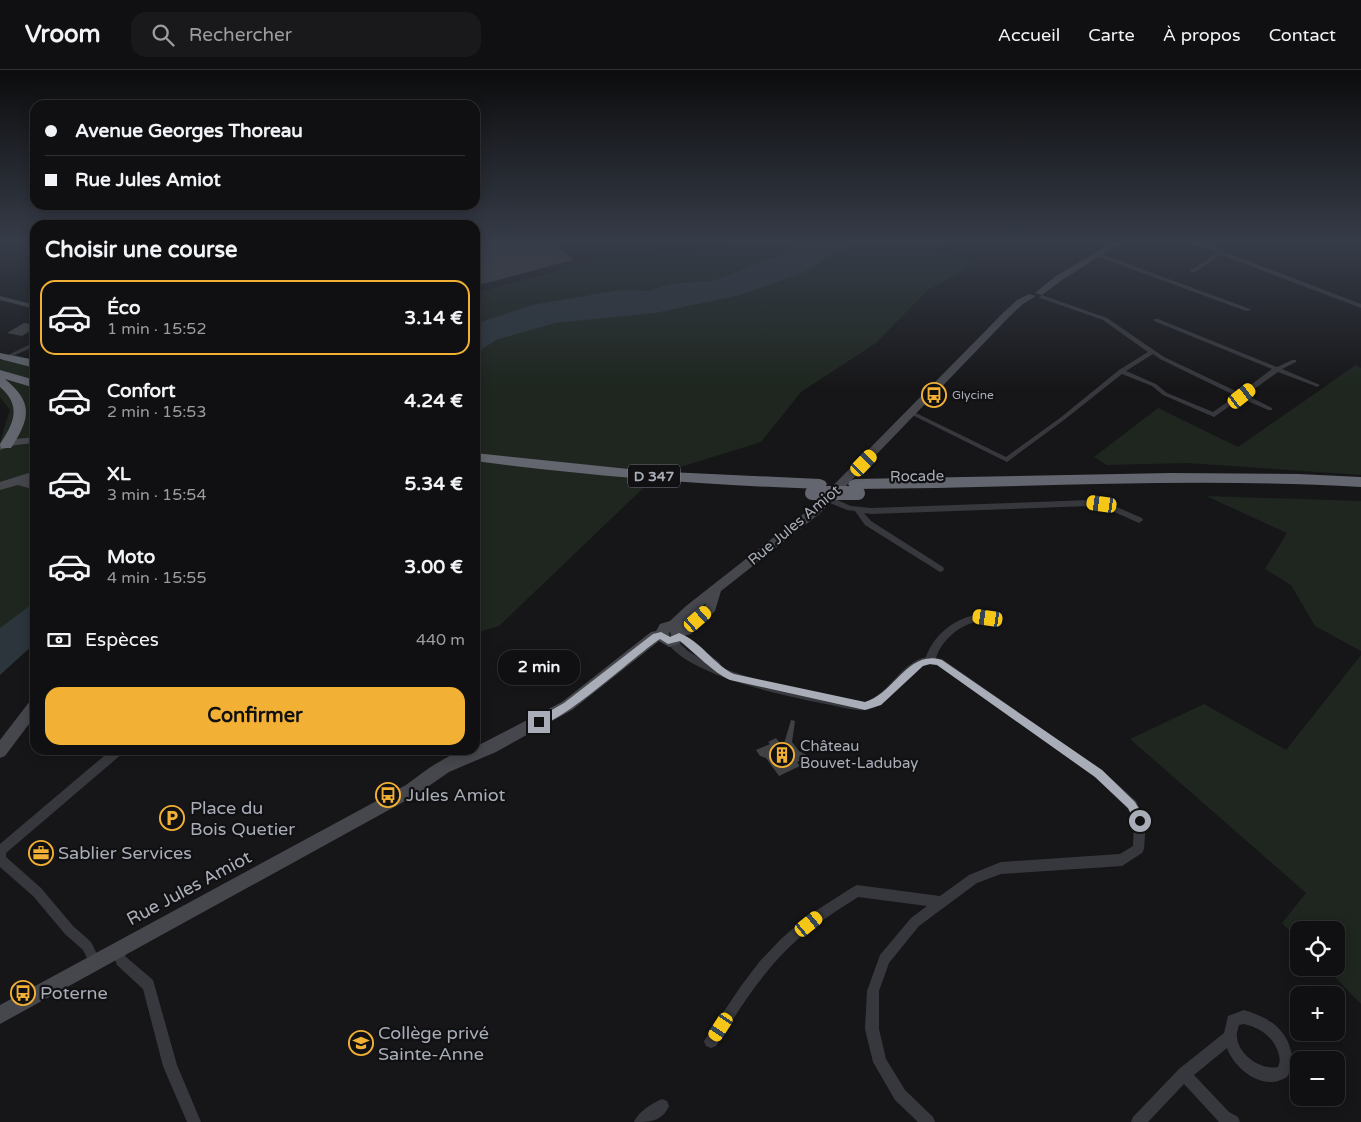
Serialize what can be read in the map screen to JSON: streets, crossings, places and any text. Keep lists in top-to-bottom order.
{
  "streets": {
    "highway": ["D 347", "Rocade"],
    "main road": ["Rue Jules Amiot"]
  },
  "crossings": [
    ["D 347", "Rocade"]
  ],
  "places": {
    "bus stop": ["Glycine", "Jules Amiot", "Poterne"],
    "building": ["Château Bouvet-Ladubay"],
    "parking": ["Place du Bois Quetier"],
    "office": ["Sablier Services"],
    "school or university": ["Collège privé Sainte-Anne"]
  },
  "page": {
    "header": "Vroom",
    "search": "Rechercher",
    "nav": [
      "Accueil",
      "Carte",
      "À propos",
      "Contact"
    ],
    "banner": ["Avenue Georges Thoreau", "Rue Jules Amiot"],
    "heading": "Choisir une course",
    "list": [
      {
        "name": "Éco",
        "note": "1 min · 15:52",
        "value": "3.14 €"
      },
      {
        "name": "Confort",
        "note": "2 min · 15:53",
        "value": "4.24 €"
      },
      {
        "name": "XL",
        "note": "3 min · 15:54",
        "value": "5.34 €"
      },
      {
        "name": "Moto",
        "note": "4 min · 15:55",
        "value": "3.00 €"
      }
    ],
    "pay": ["Espèces", "440 m"],
    "bubble": "2 min",
    "buttons": "Confirmer",
    "map_buttons": ["+", "−"]
  }
}
